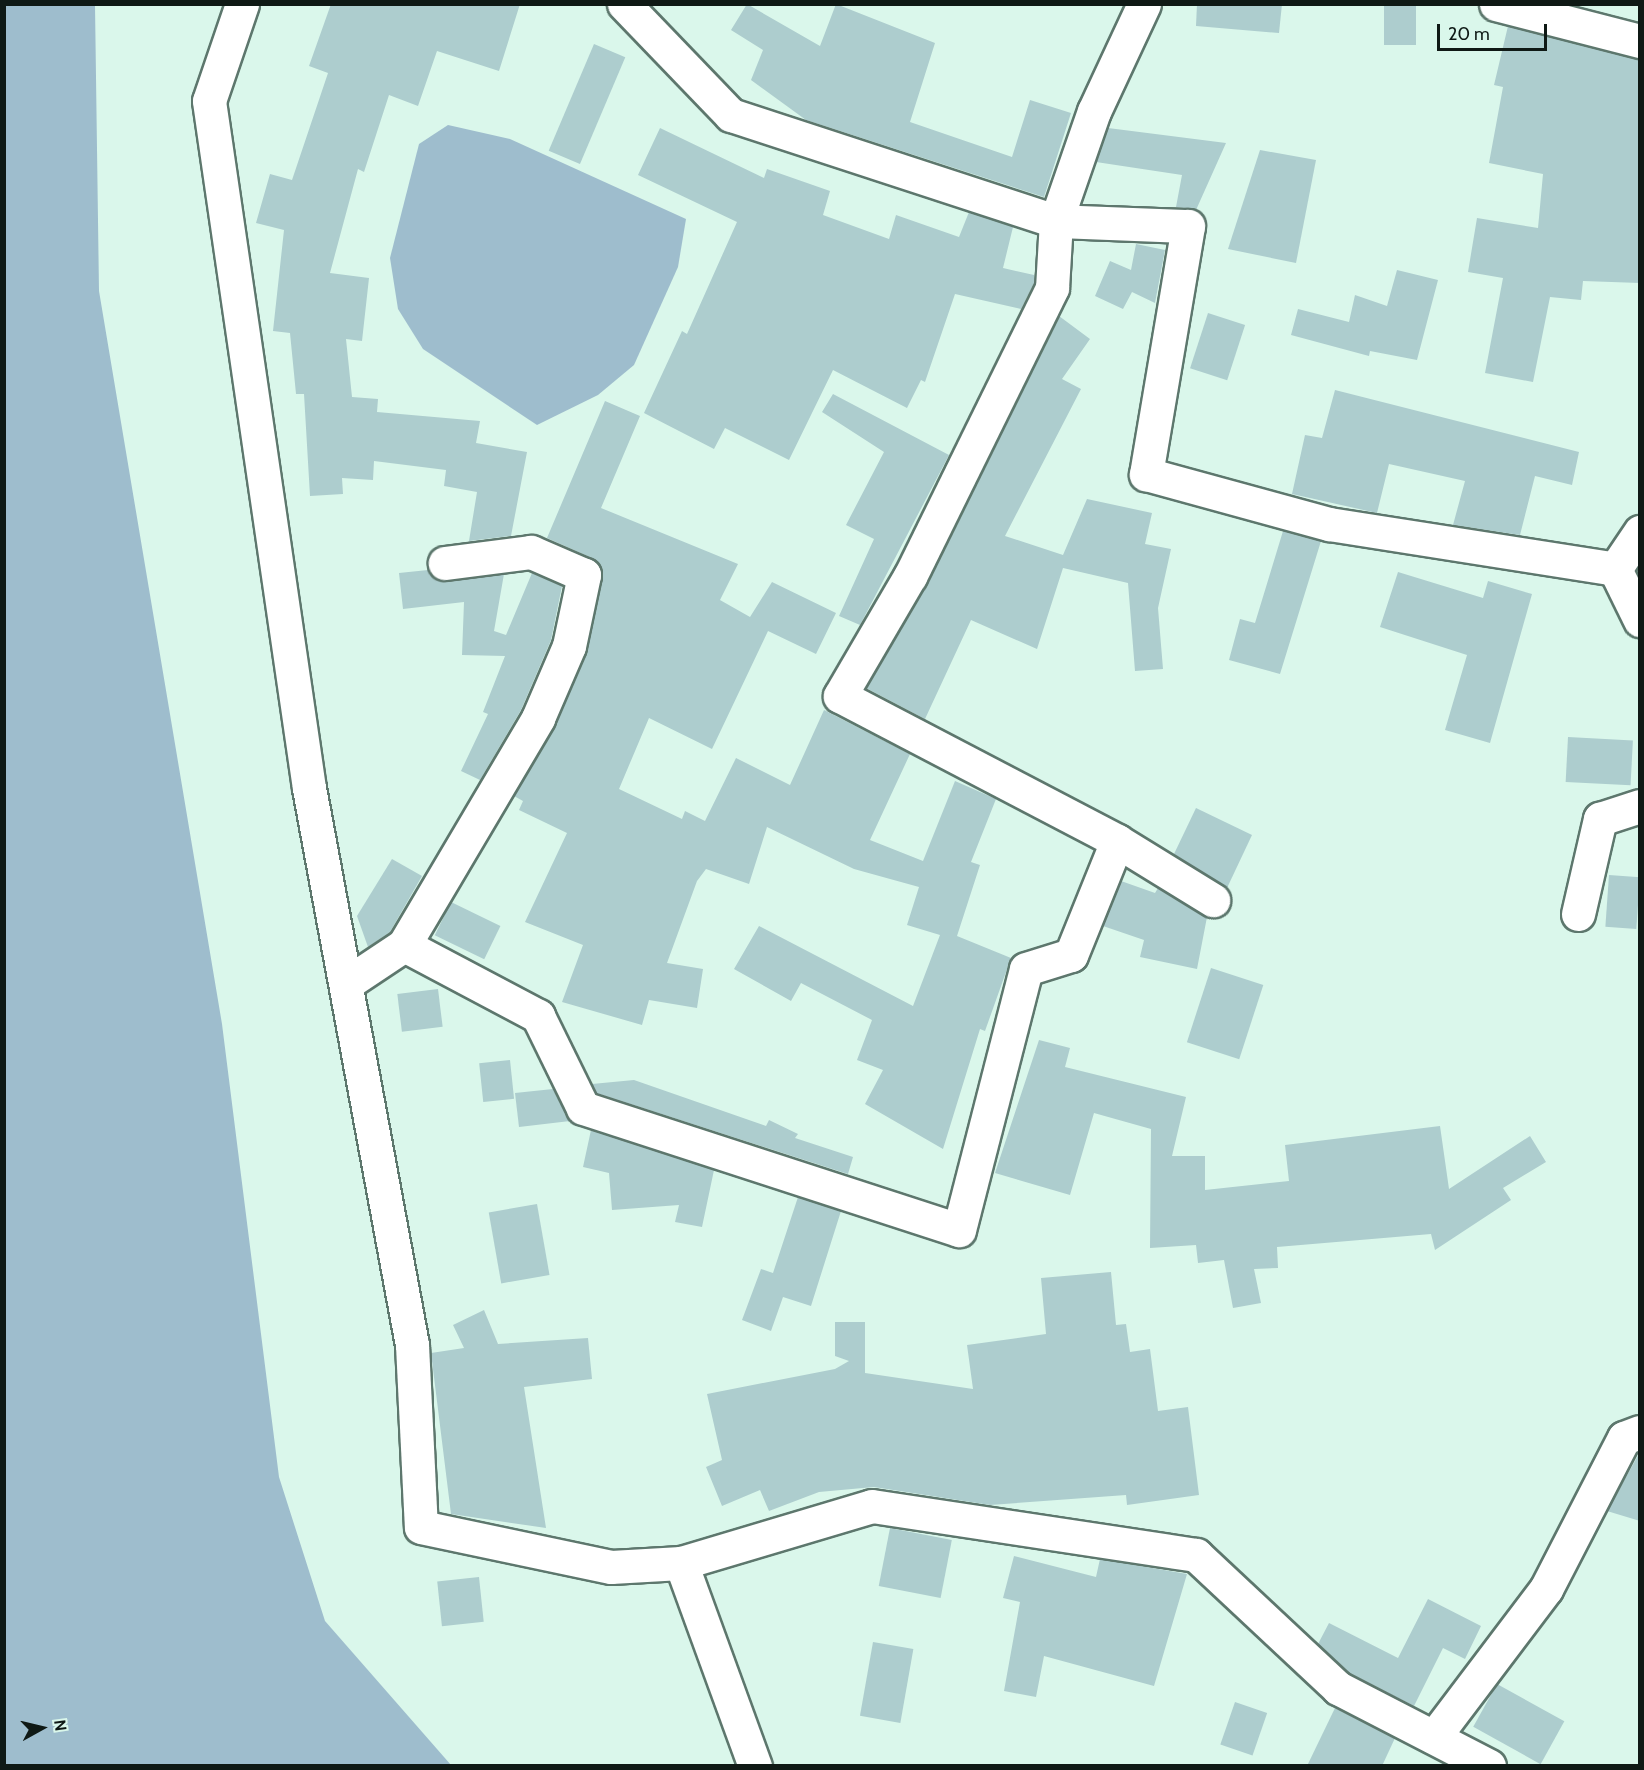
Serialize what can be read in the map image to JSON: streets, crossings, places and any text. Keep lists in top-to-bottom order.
{
  "scale_bar": "20 m",
  "north": "right"
}
